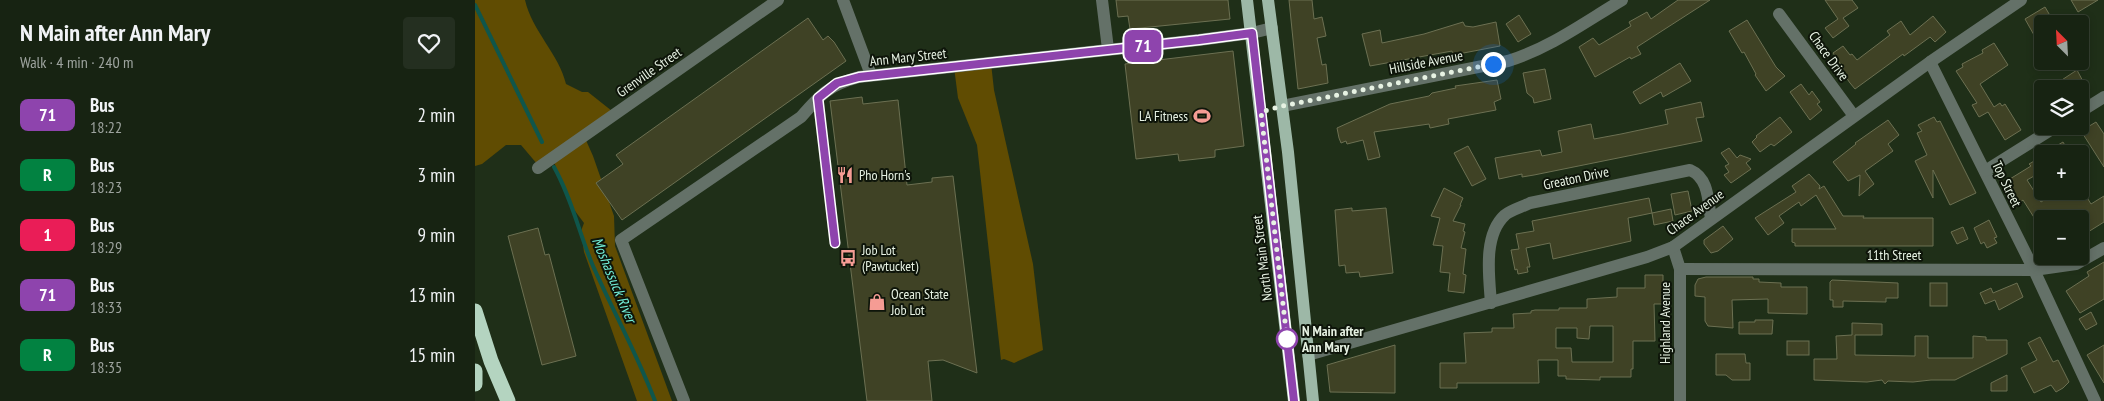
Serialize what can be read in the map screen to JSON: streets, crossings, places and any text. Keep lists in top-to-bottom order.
{
  "streets": {
    "main road": ["North Main Street"],
    "street": [
      "Chace Drive",
      "Ann Mary Street",
      "Hillside Avenue",
      "Grenville Street",
      "Greaton Drive",
      "Top Street",
      "Chace Avenue",
      "11th Street",
      "Highland Avenue"
    ]
  },
  "crossings": [
    ["Chace Drive", "Chace Avenue"],
    ["Ann Mary Street", "North Main Street"],
    ["Greaton Drive", "Chace Avenue"],
    ["Top Street", "Chace Avenue"],
    ["Top Street", "11th Street"],
    ["Chace Avenue", "Highland Avenue"],
    ["11th Street", "Highland Avenue"]
  ],
  "water": ["Moshassuck River"],
  "places": {
    "sports": ["LA Fitness"],
    "restaurant": ["Pho Horn's"],
    "bus stop": ["Job Lot (Pawtucket)"],
    "shop": ["Ocean State Job Lot"],
    "other": ["N Main after Ann Mary"]
  },
  "lines": ["bus line 71"],
  "north": "top left",
  "page": {
    "heading": ["N Main after Ann Mary", "Walk · 4 min · 240 m"],
    "on_map": "71",
    "map_buttons": ["+", "−"],
    "list": [
      {
        "mark": "71",
        "name": "Bus",
        "note": "18:22",
        "value": "2 min"
      },
      {
        "mark": "R",
        "name": "Bus",
        "note": "18:23",
        "value": "3 min"
      },
      {
        "mark": "1",
        "name": "Bus",
        "note": "18:29",
        "value": "9 min"
      },
      {
        "mark": "71",
        "name": "Bus",
        "note": "18:33",
        "value": "13 min"
      },
      {
        "mark": "R",
        "name": "Bus",
        "note": "18:35",
        "value": "15 min"
      }
    ]
  }
}
